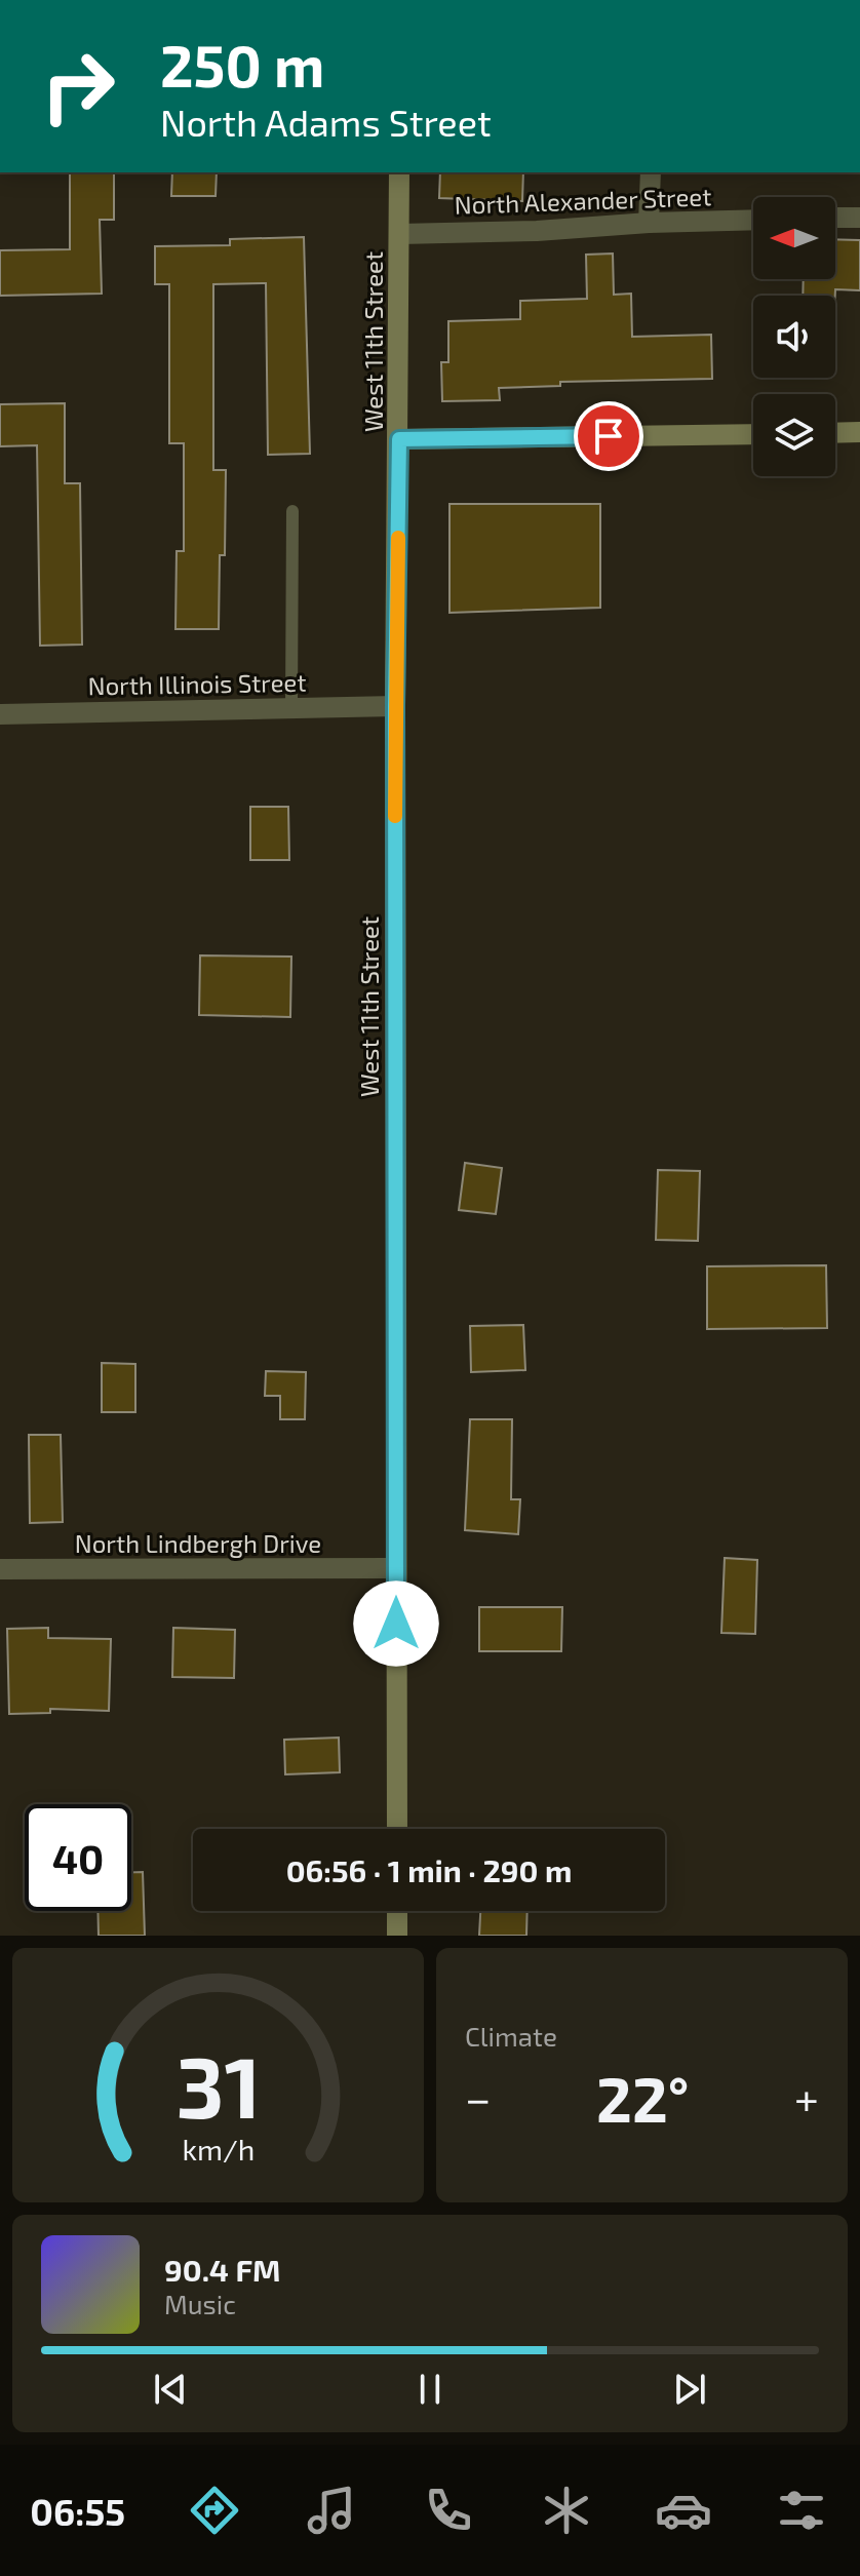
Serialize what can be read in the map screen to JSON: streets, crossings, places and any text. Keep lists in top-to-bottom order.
{
  "streets": {
    "street": [
      "North Alexander Street",
      "West 11th Street",
      "North Illinois Street",
      "North Lindbergh Drive"
    ]
  },
  "crossings": [
    ["North Alexander Street", "West 11th Street"],
    ["West 11th Street", "North Illinois Street"],
    ["West 11th Street", "North Lindbergh Drive"]
  ],
  "north": "left",
  "page": {
    "turn": ["250 m", "North Adams Street"],
    "limit": "40",
    "trip": "06:56 · 1 min · 290 m",
    "tile": "Climate",
    "heat": ["−", "22°", "+"],
    "song": ["90.4 FM", "Music"],
    "tabs": "06:55",
    "gauge": ["31", "km/h"]
  }
}
